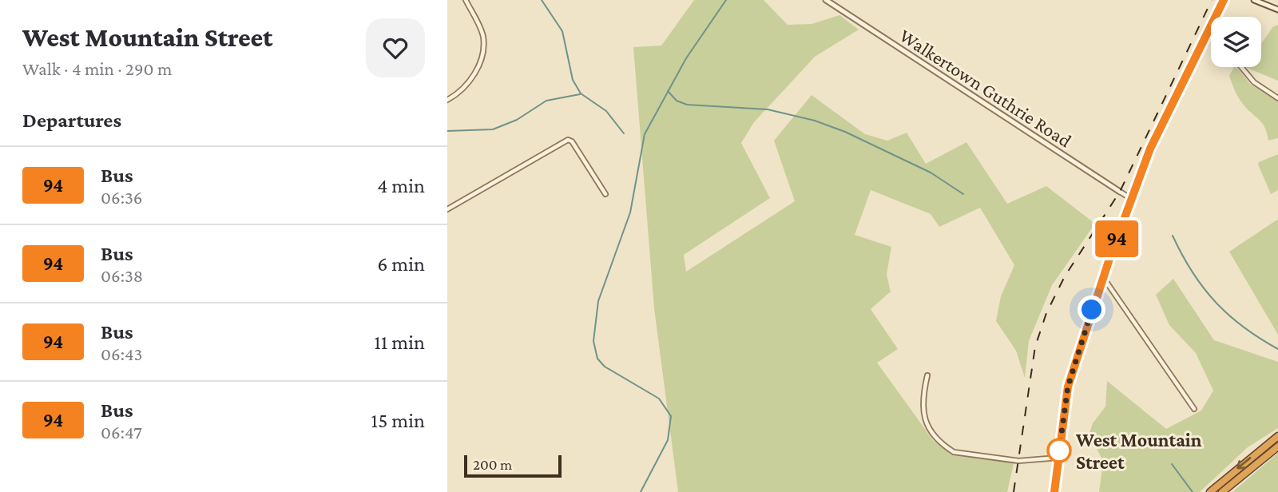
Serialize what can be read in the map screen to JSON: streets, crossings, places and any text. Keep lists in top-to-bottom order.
{
  "streets": {
    "main road": ["Walkertown Guthrie Road"]
  },
  "places": ["West Mountain Street"],
  "lines": ["bus line 94"],
  "scale_bar": "200 m",
  "page": {
    "heading": [
      ["West Mountain Street", "Walk · 4 min · 290 m"],
      "Departures"
    ],
    "on_map": "94",
    "list": [
      {
        "mark": "94",
        "name": "Bus",
        "note": "06:36",
        "value": "4 min"
      },
      {
        "mark": "94",
        "name": "Bus",
        "note": "06:38",
        "value": "6 min"
      },
      {
        "mark": "94",
        "name": "Bus",
        "note": "06:43",
        "value": "11 min"
      },
      {
        "mark": "94",
        "name": "Bus",
        "note": "06:47",
        "value": "15 min"
      }
    ],
    "scale": "200 m"
  }
}
